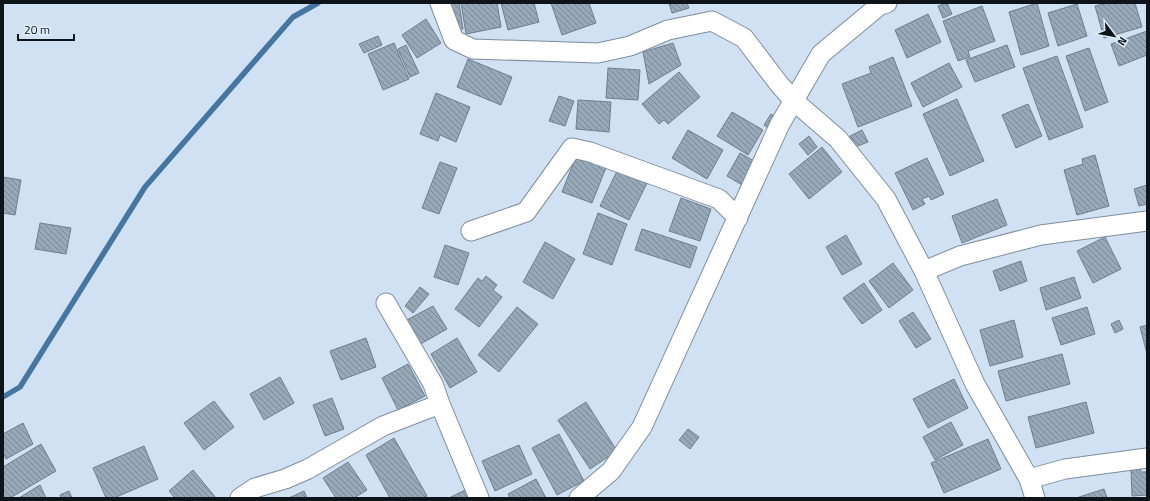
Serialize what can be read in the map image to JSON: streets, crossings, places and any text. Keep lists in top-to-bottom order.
{
  "scale_bar": "20 m",
  "north": "bottom right"
}
